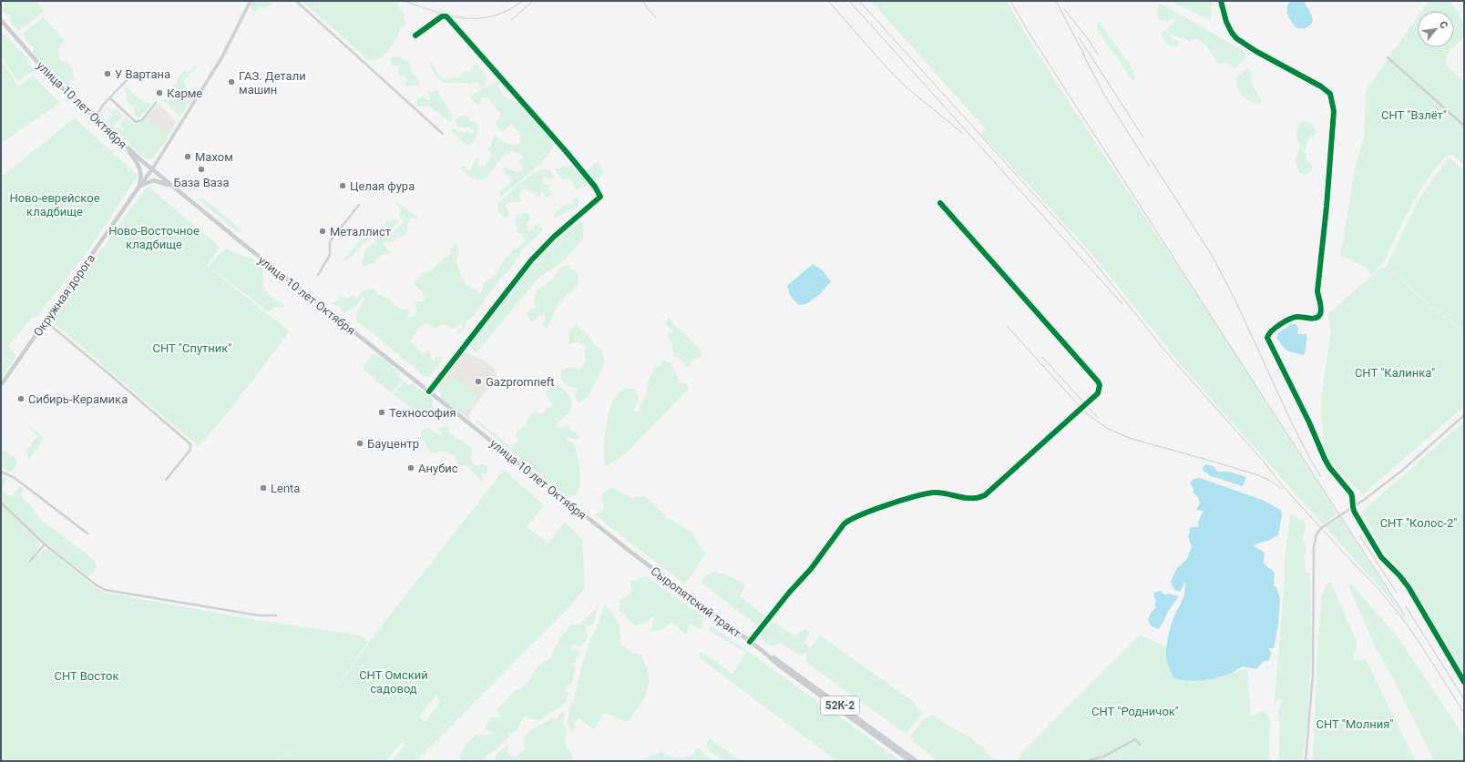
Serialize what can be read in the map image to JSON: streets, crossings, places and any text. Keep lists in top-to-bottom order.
{
  "streets": {
    "main road": [
      "улица 10 лет Октября",
      "Окружная дорога",
      "Сыропятский тракт",
      "52К-2"
    ]
  },
  "crossings": [
    ["улица 10 лет Октября", "Окружная дорога"],
    ["улица 10 лет Октября", "Сыропятский тракт"]
  ],
  "parks": [
    "СНТ \"Взлёт\"",
    "Ново-еврейское кладбище",
    "Ново-Восточное кладбище",
    "СНТ \"Спутник\"",
    "СНТ \"Калинка\"",
    "СНТ \"Колос-2\"",
    "СНТ Омский садовод",
    "СНТ Восток",
    "СНТ \"Родничок\"",
    "СНТ \"Молния\""
  ],
  "places": [
    "У Вартана",
    "ГАЗ. Детали машин",
    "Карме",
    "Махом",
    "База Ваза",
    "Целая фура",
    "Металлист",
    "Gazpromneft",
    "Сибирь-Керамика",
    "Технософия",
    "Бауцентр",
    "Анубис",
    "Lenta"
  ],
  "north": "top right"
}
